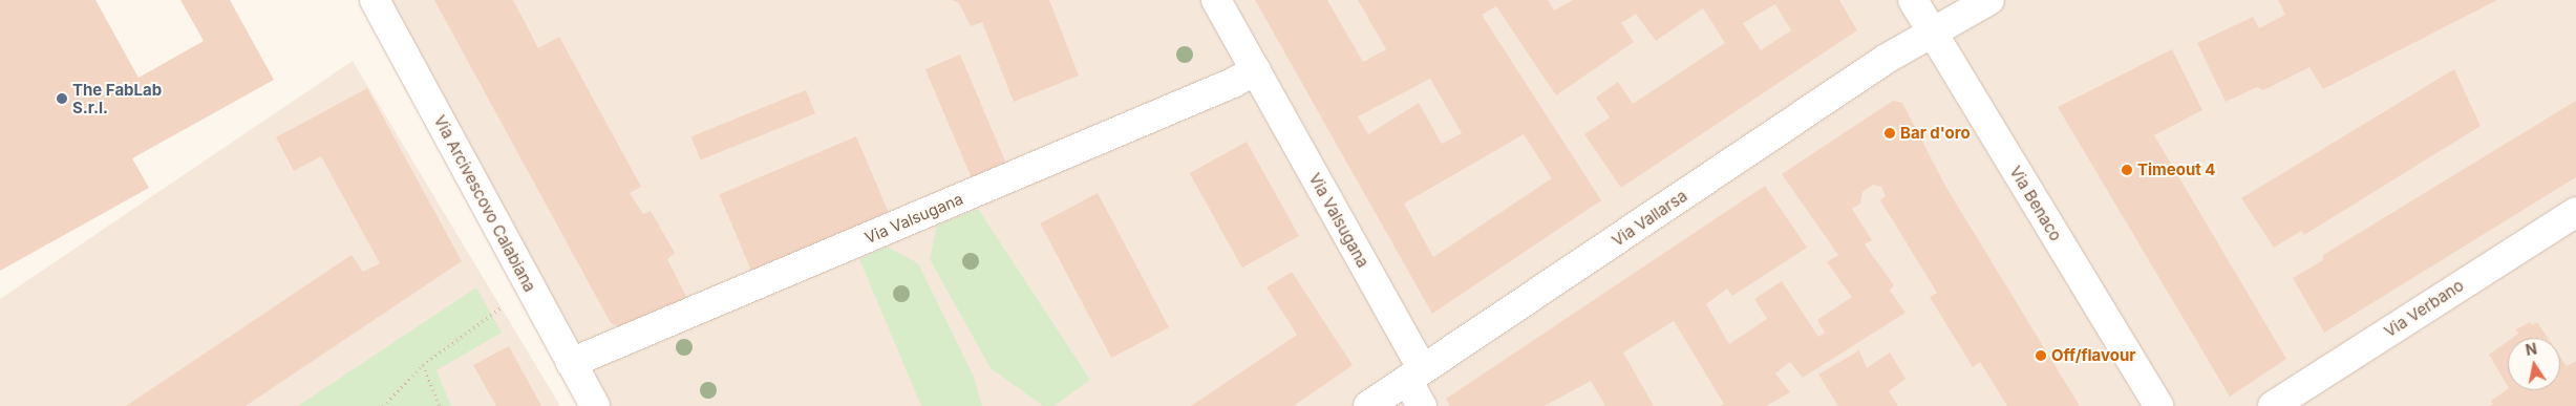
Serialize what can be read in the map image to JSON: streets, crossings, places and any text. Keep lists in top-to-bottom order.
{
  "streets": {
    "street": [
      "Via Arcivescovo Calabiana",
      "Via Benaco",
      "Via Valsugana",
      "Via Vallarsa",
      "Via Verbano"
    ]
  },
  "crossings": [
    ["Via Arcivescovo Calabiana", "Via Valsugana"],
    ["Via Benaco", "Via Vallarsa"],
    ["Via Valsugana", "Via Vallarsa"]
  ],
  "places": [
    "The FabLab S.r.l.",
    "Bar d'oro",
    "Timeout 4",
    "Off/flavour"
  ],
  "north": "top"
}
